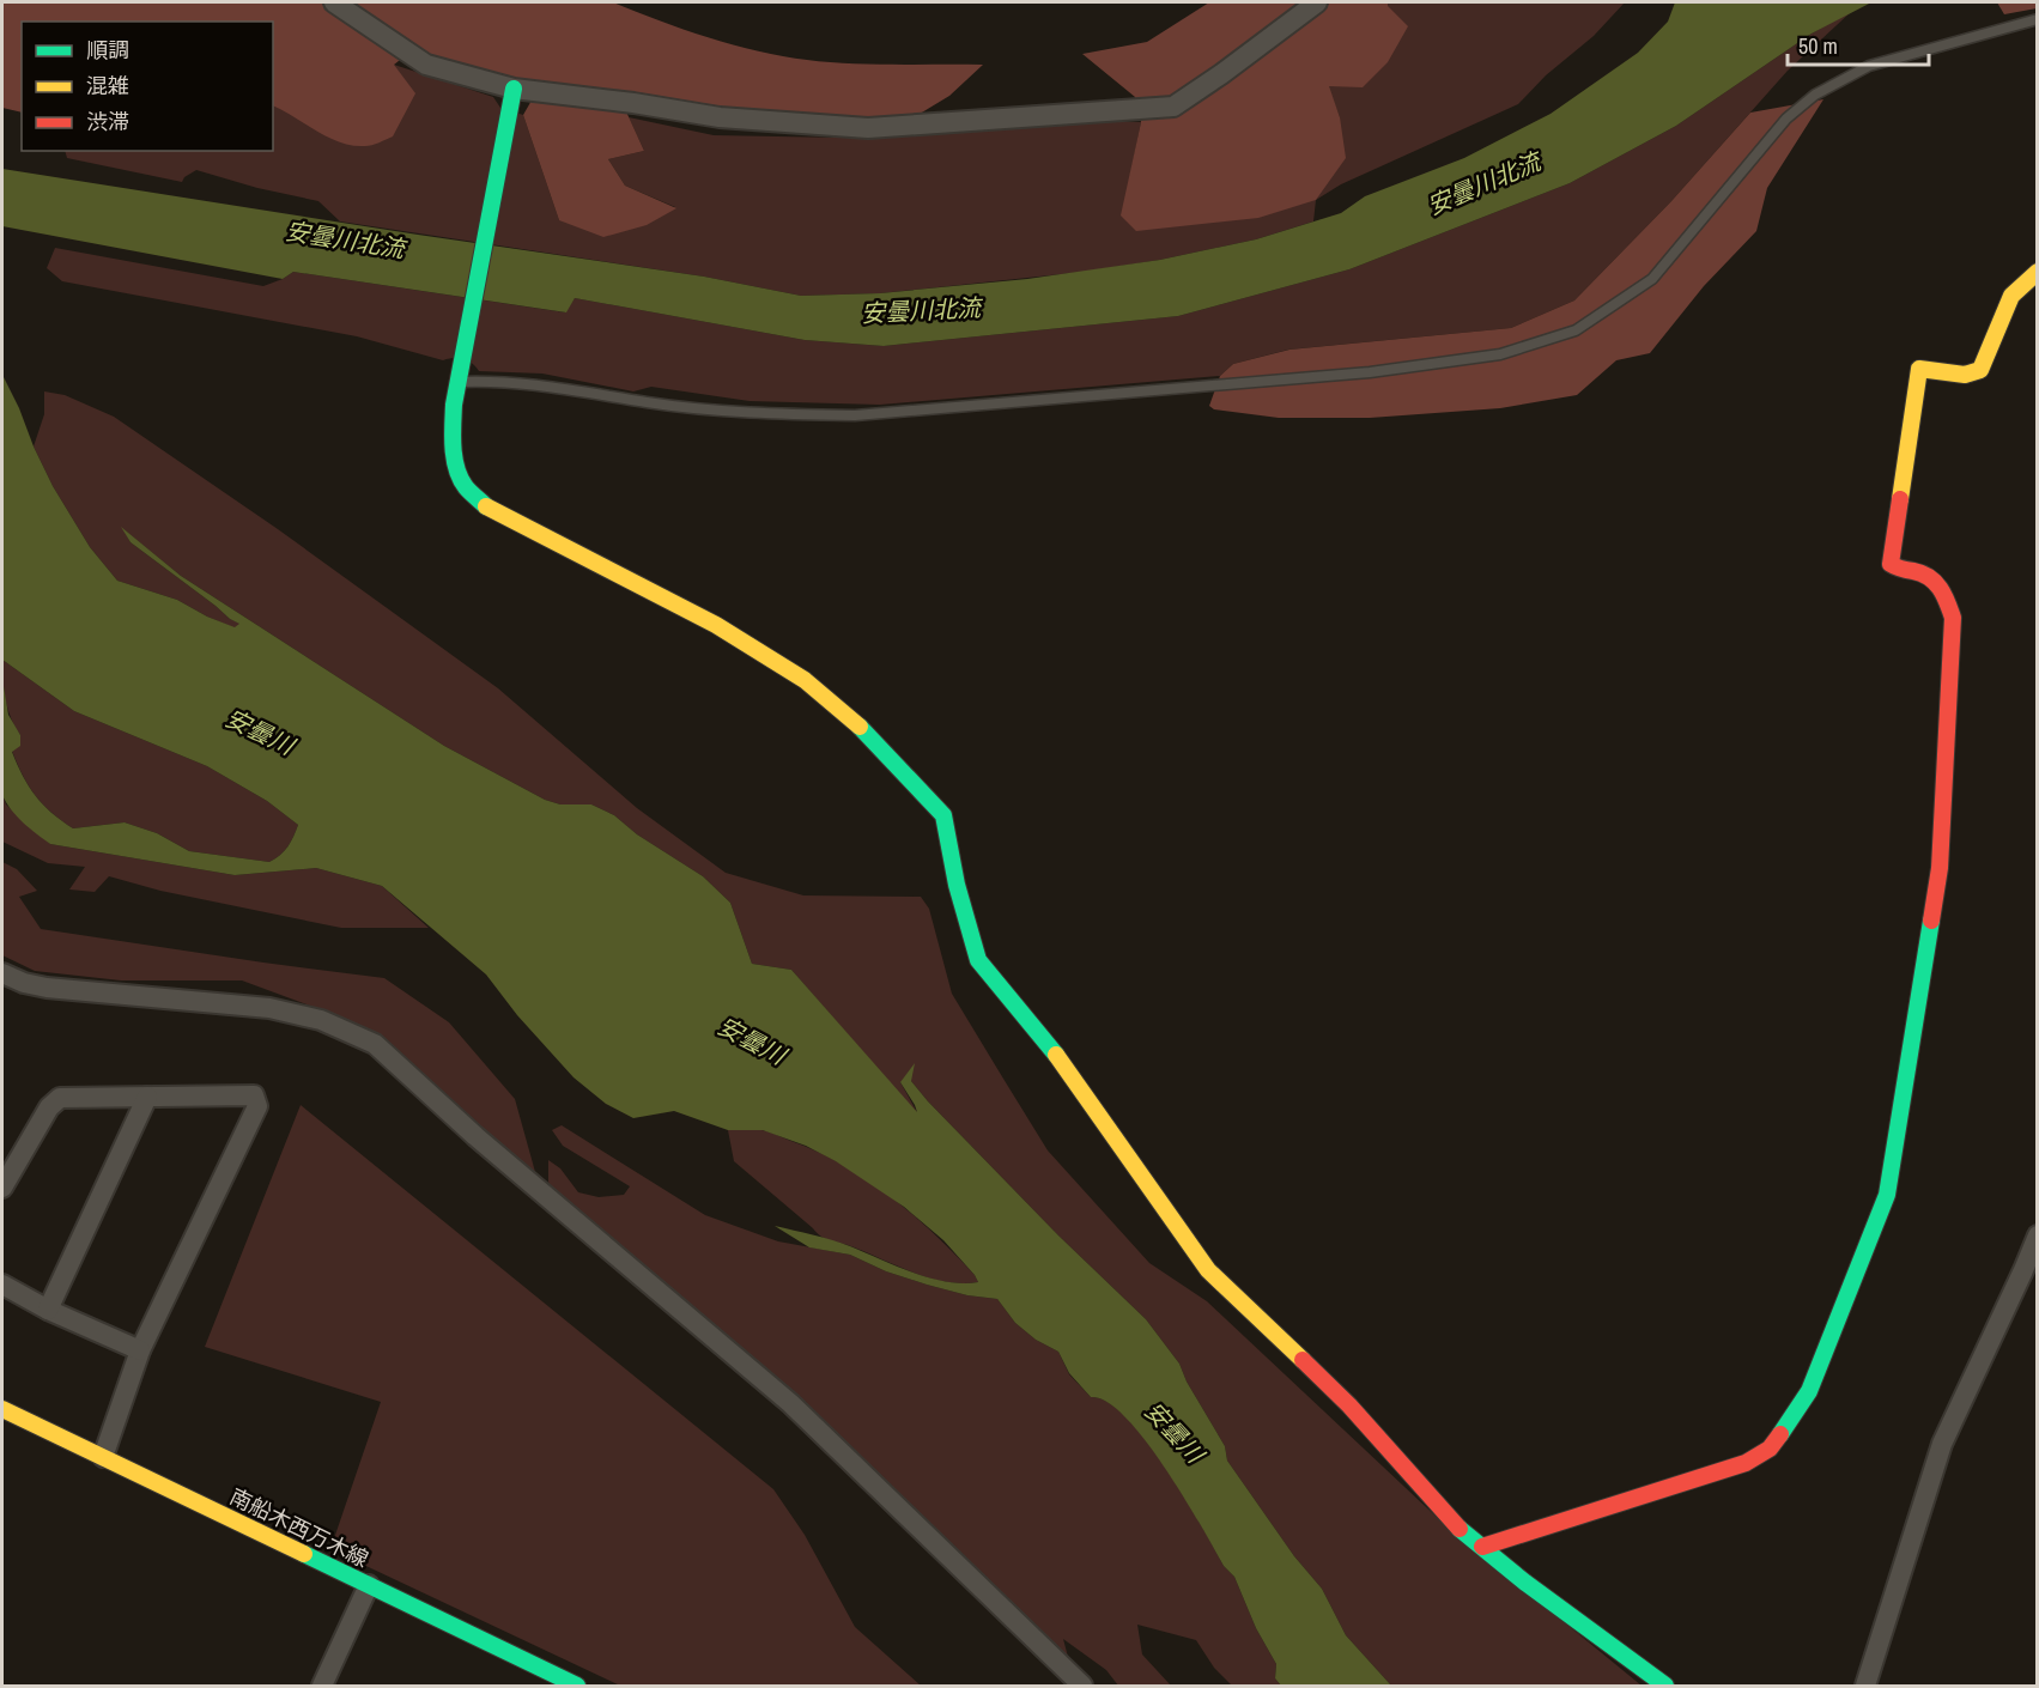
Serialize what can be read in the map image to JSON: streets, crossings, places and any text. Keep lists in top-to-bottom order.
{
  "streets": {
    "street": ["南船木西万木線"]
  },
  "water": ["安曇川北流", "安曇川"],
  "legend": ["順調", "混雑", "渋滞"],
  "scale_bar": "50 m"
}
